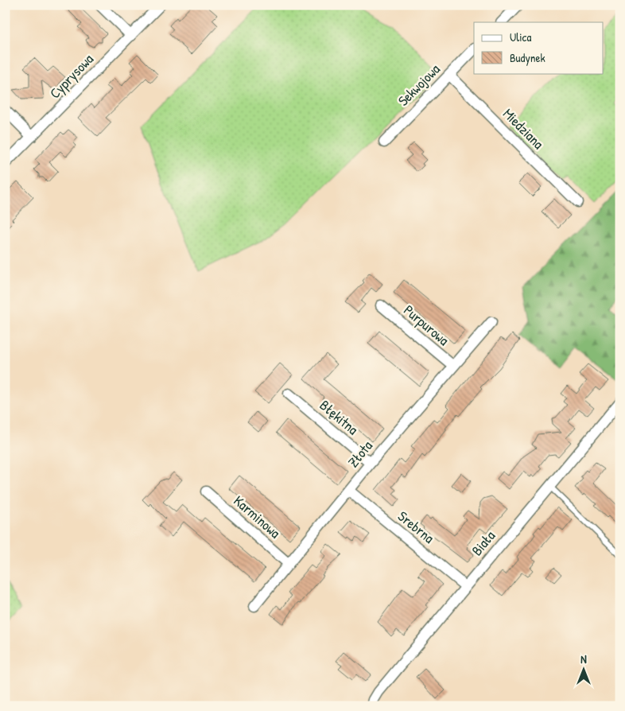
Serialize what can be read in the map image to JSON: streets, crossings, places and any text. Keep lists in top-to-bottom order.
{
  "streets": {
    "street": [
      "Cyprysowa",
      "Sekwojowa",
      "Miedziana",
      "Purpurowa",
      "Błękitna",
      "Złota",
      "Karminowa",
      "Srebrna",
      "Biała"
    ]
  },
  "crossings": [
    ["Sekwojowa", "Miedziana"],
    ["Purpurowa", "Złota"],
    ["Błękitna", "Złota"],
    ["Złota", "Karminowa"],
    ["Złota", "Srebrna"],
    ["Srebrna", "Biała"]
  ],
  "legend": ["Ulica", "Budynek"],
  "north": "top"
}
